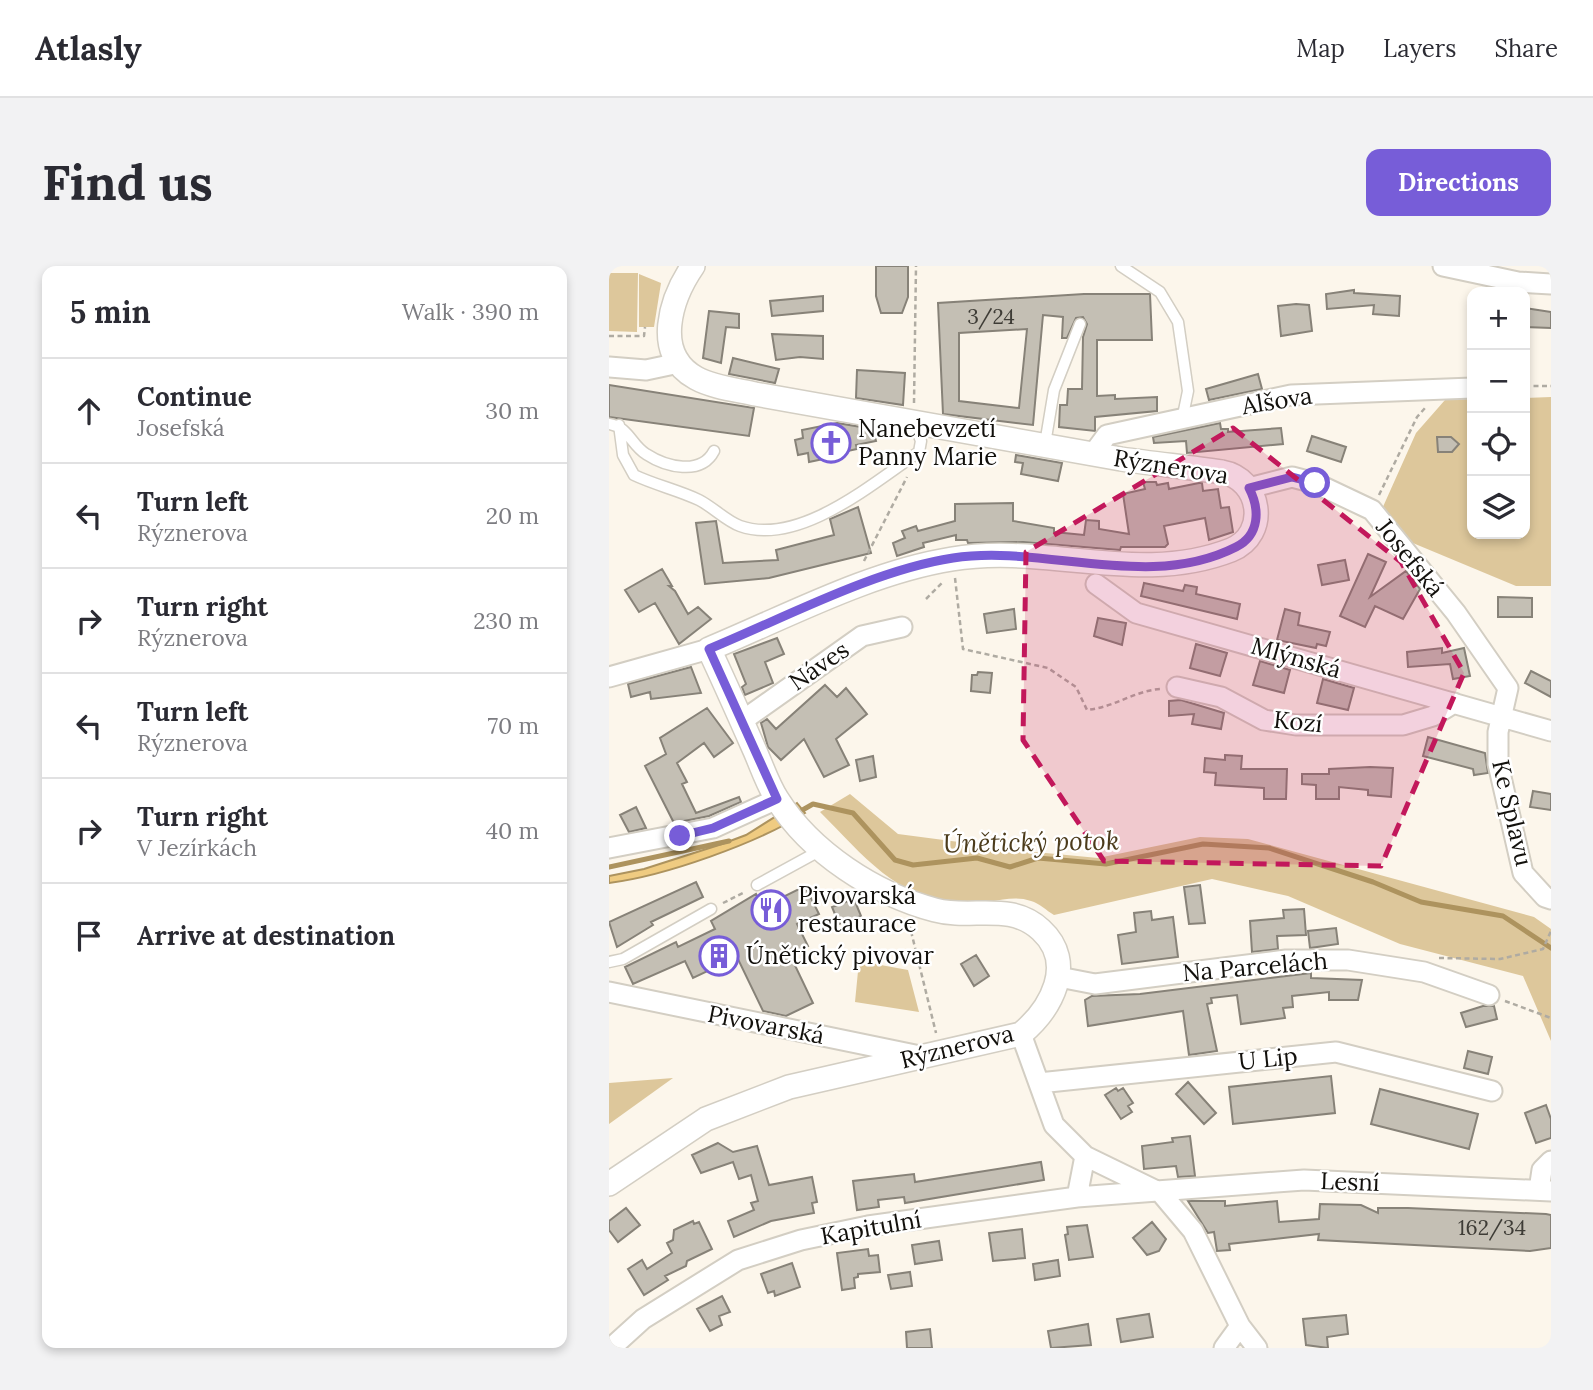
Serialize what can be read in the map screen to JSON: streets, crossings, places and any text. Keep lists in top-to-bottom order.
{
  "streets": {
    "street": [
      "Alšova",
      "Rýznerova",
      "Josefská",
      "Mlýnská",
      "Náves",
      "Kozí",
      "Ke Splavu",
      "Na Parcelách",
      "Pivovarská",
      "U Lip",
      "Lesní",
      "Kapitulní"
    ]
  },
  "crossings": [
    ["Alšova", "Rýznerova"],
    ["Rýznerova", "Josefská"],
    ["Rýznerova", "Na Parcelách"],
    ["Rýznerova", "Pivovarská"],
    ["Josefská", "Mlýnská"],
    ["Josefská", "Ke Splavu"],
    ["Mlýnská", "Kozí"],
    ["Mlýnská", "Ke Splavu"],
    ["Lesní", "Kapitulní"]
  ],
  "water": ["Únětický potok"],
  "places": {
    "church": ["Nanebevzetí Panny Marie"],
    "restaurant": ["Pivovarská restaurace"],
    "building": ["Únětický pivovar"]
  },
  "house_numbers": ["3/24", "162/34"],
  "page": {
    "header": "Atlasly",
    "nav": ["Map", "Layers", "Share"],
    "buttons": "Directions",
    "title": "Find us",
    "heading": ["5 min", "Walk · 390 m"],
    "map_buttons": ["+", "−"],
    "list": [
      ["Continue", "Josefská", "30 m"],
      ["Turn left", "Rýznerova", "20 m"],
      ["Turn right", "Rýznerova", "230 m"],
      ["Turn left", "Rýznerova", "70 m"],
      ["Turn right", "V Jezírkách", "40 m"],
      "Arrive at destination"
    ]
  }
}
